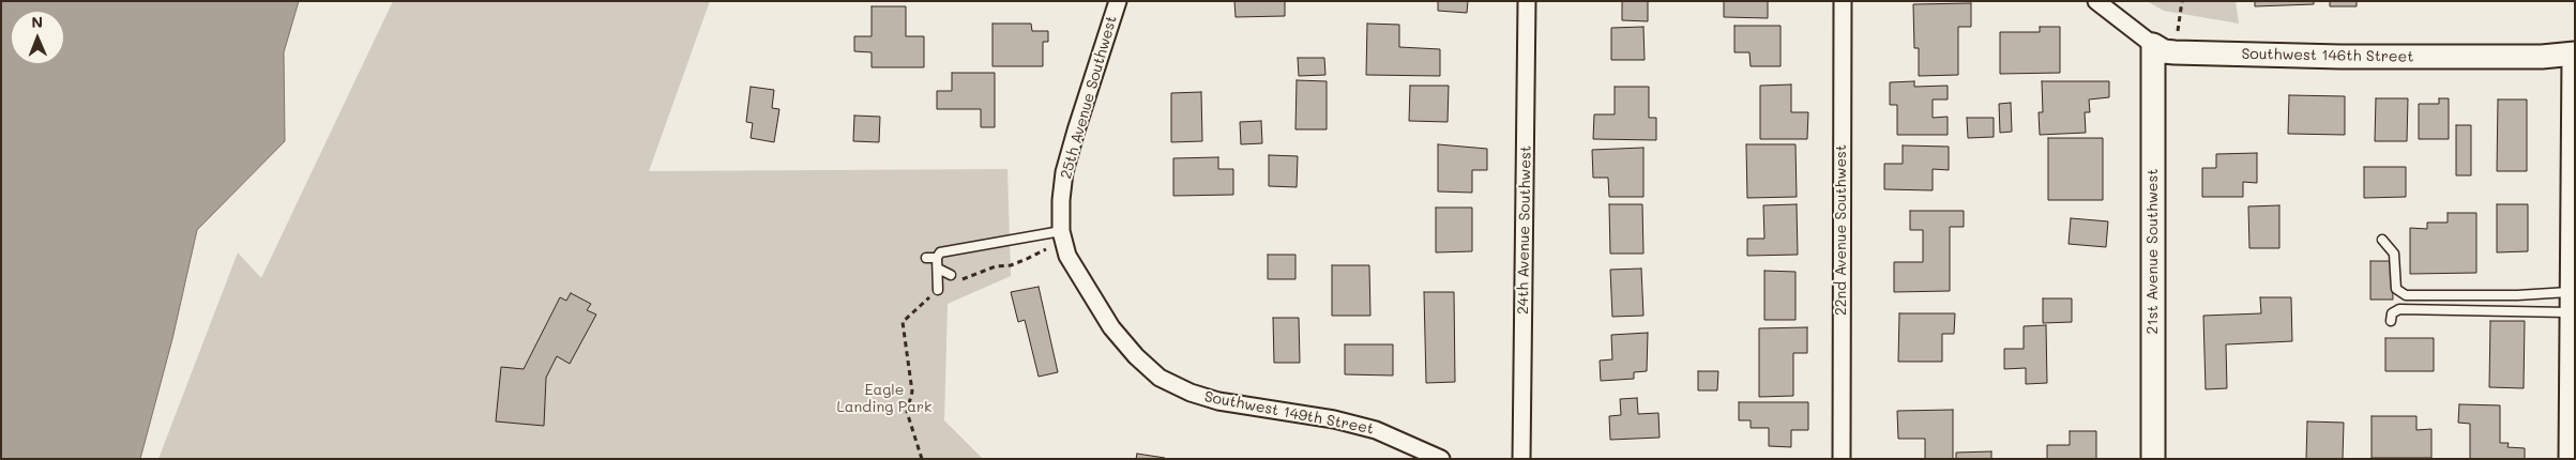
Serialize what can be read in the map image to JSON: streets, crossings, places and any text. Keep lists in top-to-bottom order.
{
  "streets": {
    "street": [
      "Southwest 146th Street",
      "25th Avenue Southwest",
      "24th Avenue Southwest",
      "22nd Avenue Southwest",
      "21st Avenue Southwest",
      "Southwest 149th Street"
    ]
  },
  "crossings": [
    ["Southwest 146th Street", "21st Avenue Southwest"],
    ["25th Avenue Southwest", "Southwest 149th Street"]
  ],
  "parks": ["Eagle Landing Park"],
  "north": "top"
}
